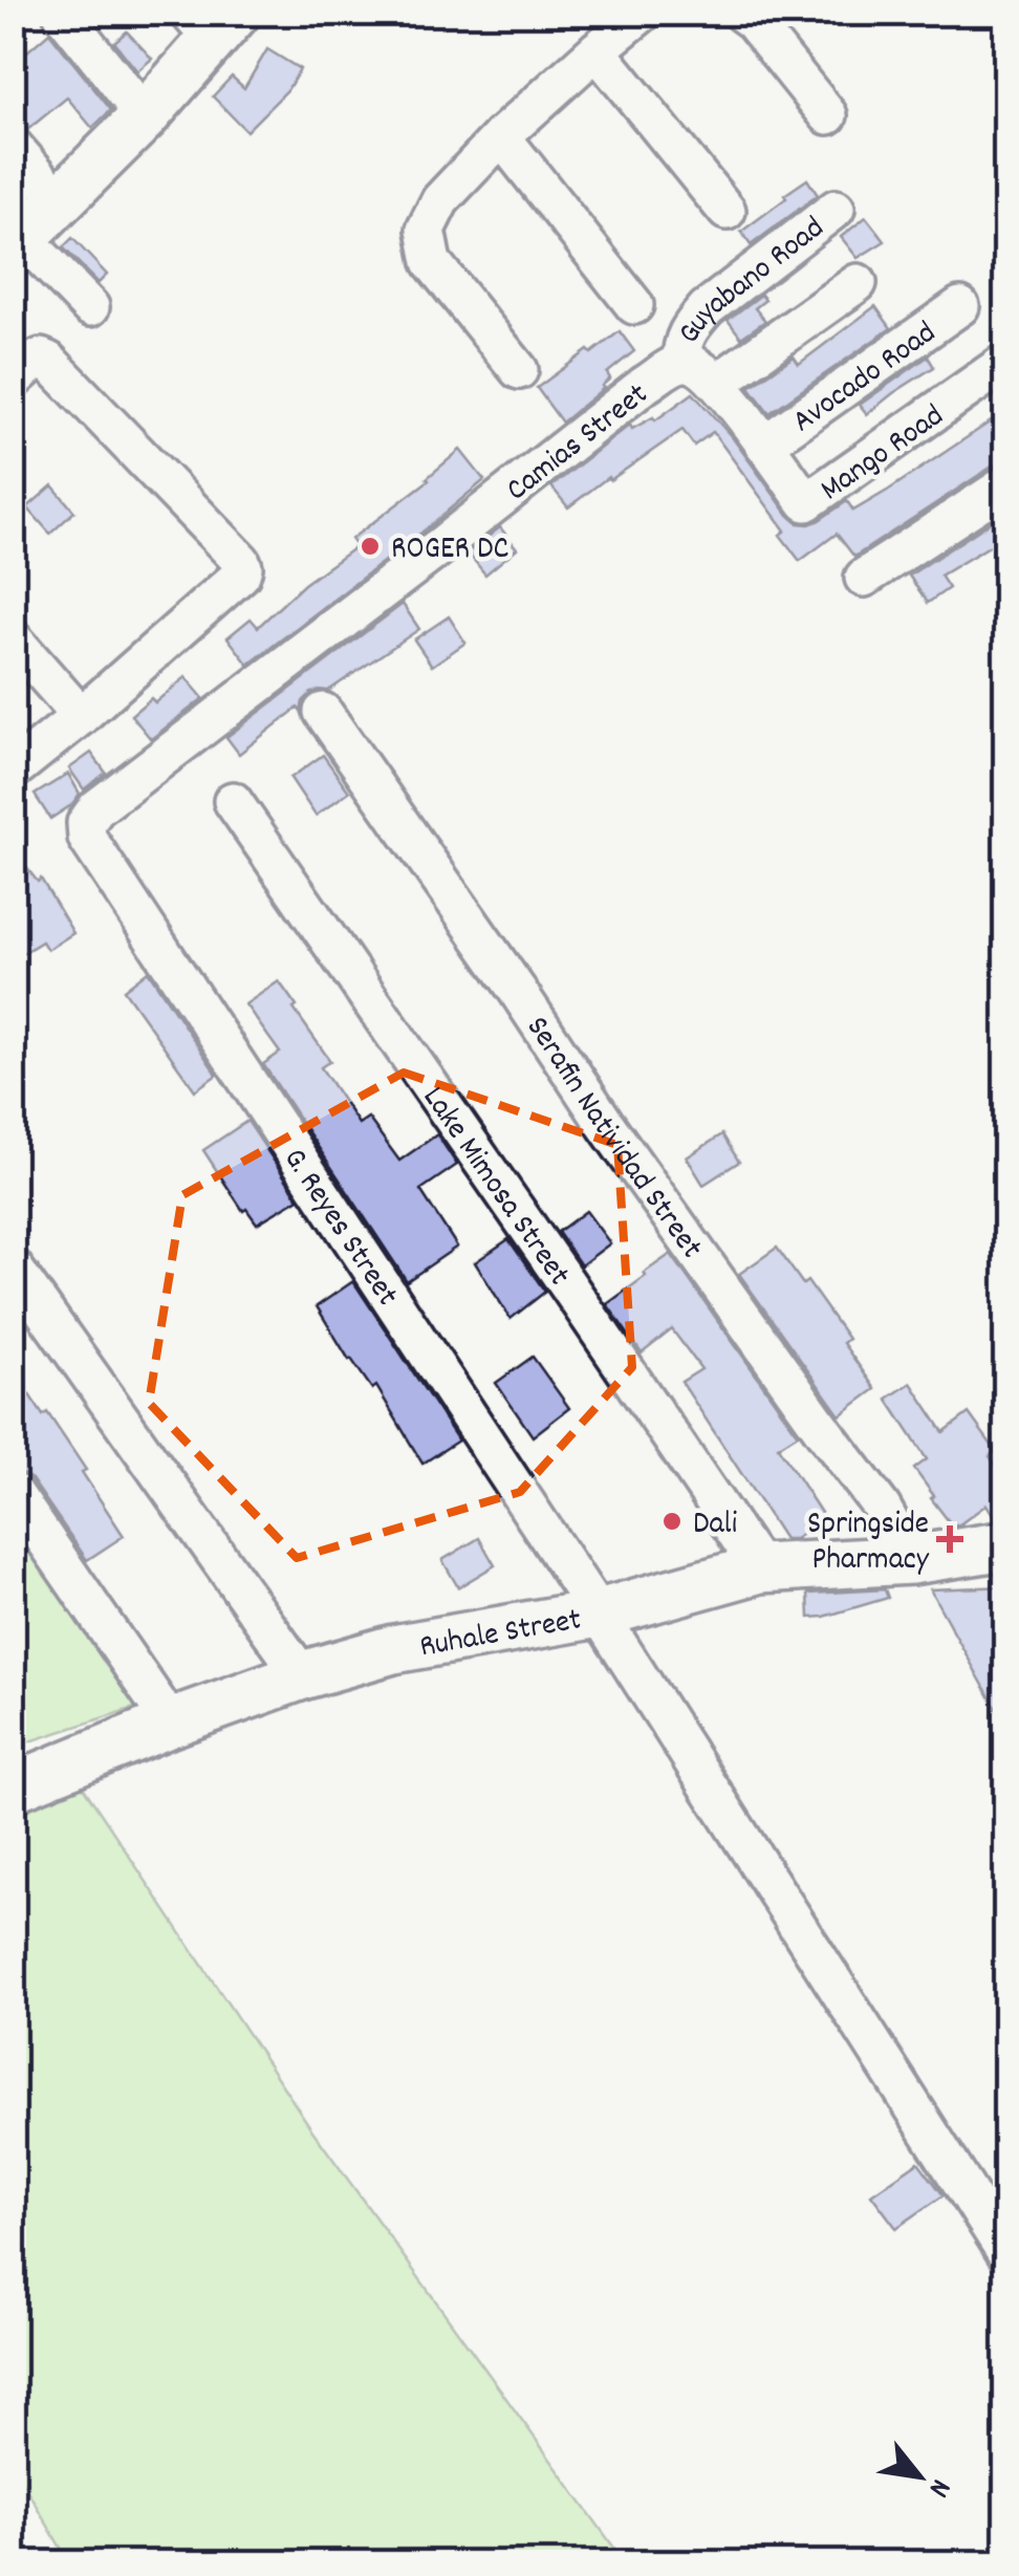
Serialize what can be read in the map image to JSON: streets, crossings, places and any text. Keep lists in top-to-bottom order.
{
  "streets": {
    "street": [
      "Guyabano Road",
      "Avocado Road",
      "Camias Street",
      "Mango Road",
      "Serafin Natividad Street",
      "Lake Mimosa Street",
      "G. Reyes Street",
      "Ruhale Street"
    ]
  },
  "crossings": [
    ["Guyabano Road", "Camias Street"],
    ["Avocado Road", "Camias Street"],
    ["Camias Street", "Mango Road"],
    ["Camias Street", "G. Reyes Street"],
    ["Serafin Natividad Street", "Ruhale Street"],
    ["Lake Mimosa Street", "Ruhale Street"],
    ["G. Reyes Street", "Ruhale Street"]
  ],
  "places": {
    "other": ["ROGER DC", "Dali"],
    "health": ["Springside Pharmacy"]
  },
  "north": "bottom right"
}
